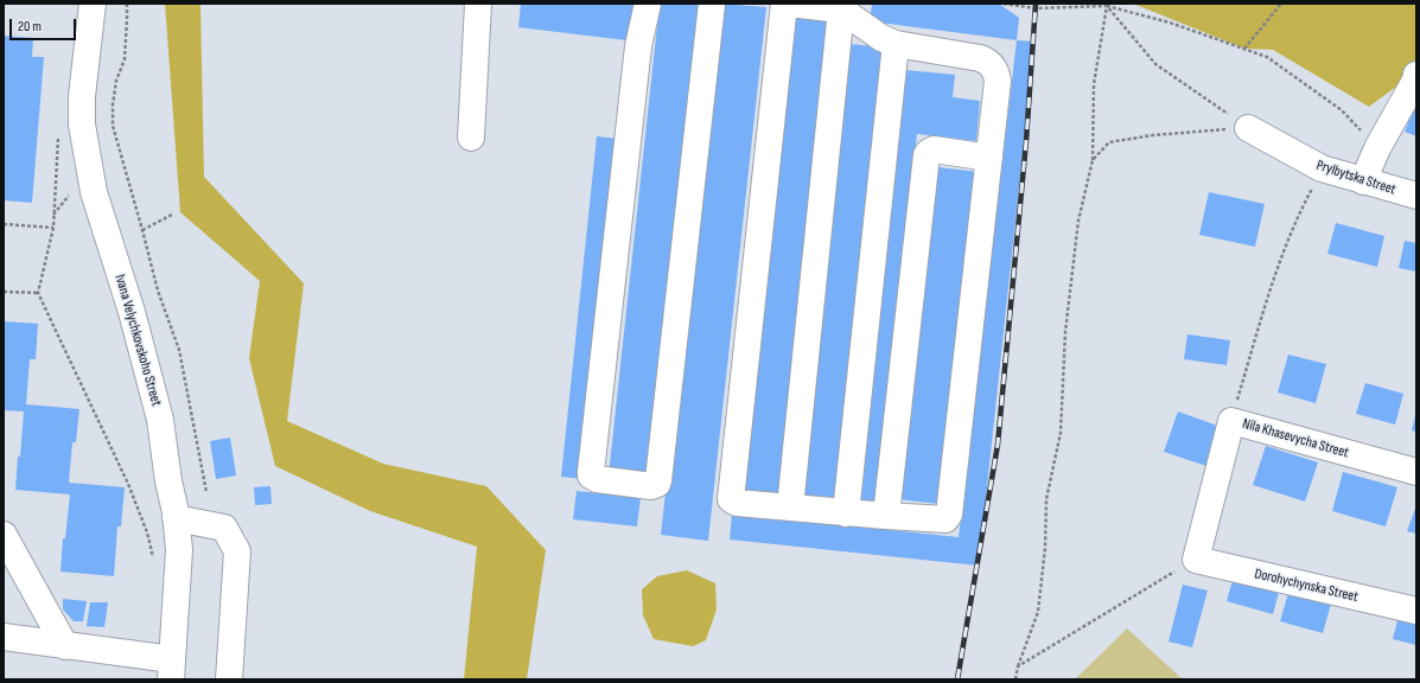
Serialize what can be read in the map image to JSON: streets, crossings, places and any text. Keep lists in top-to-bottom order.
{
  "streets": {
    "street": [
      "Prylbytska Street",
      "Ivana Velychkovskoho Street",
      "Nila Khasevycha Street",
      "Dorohychynska Street"
    ]
  },
  "crossings": [
    ["Nila Khasevycha Street", "Dorohychynska Street"]
  ],
  "scale_bar": "20 m"
}
